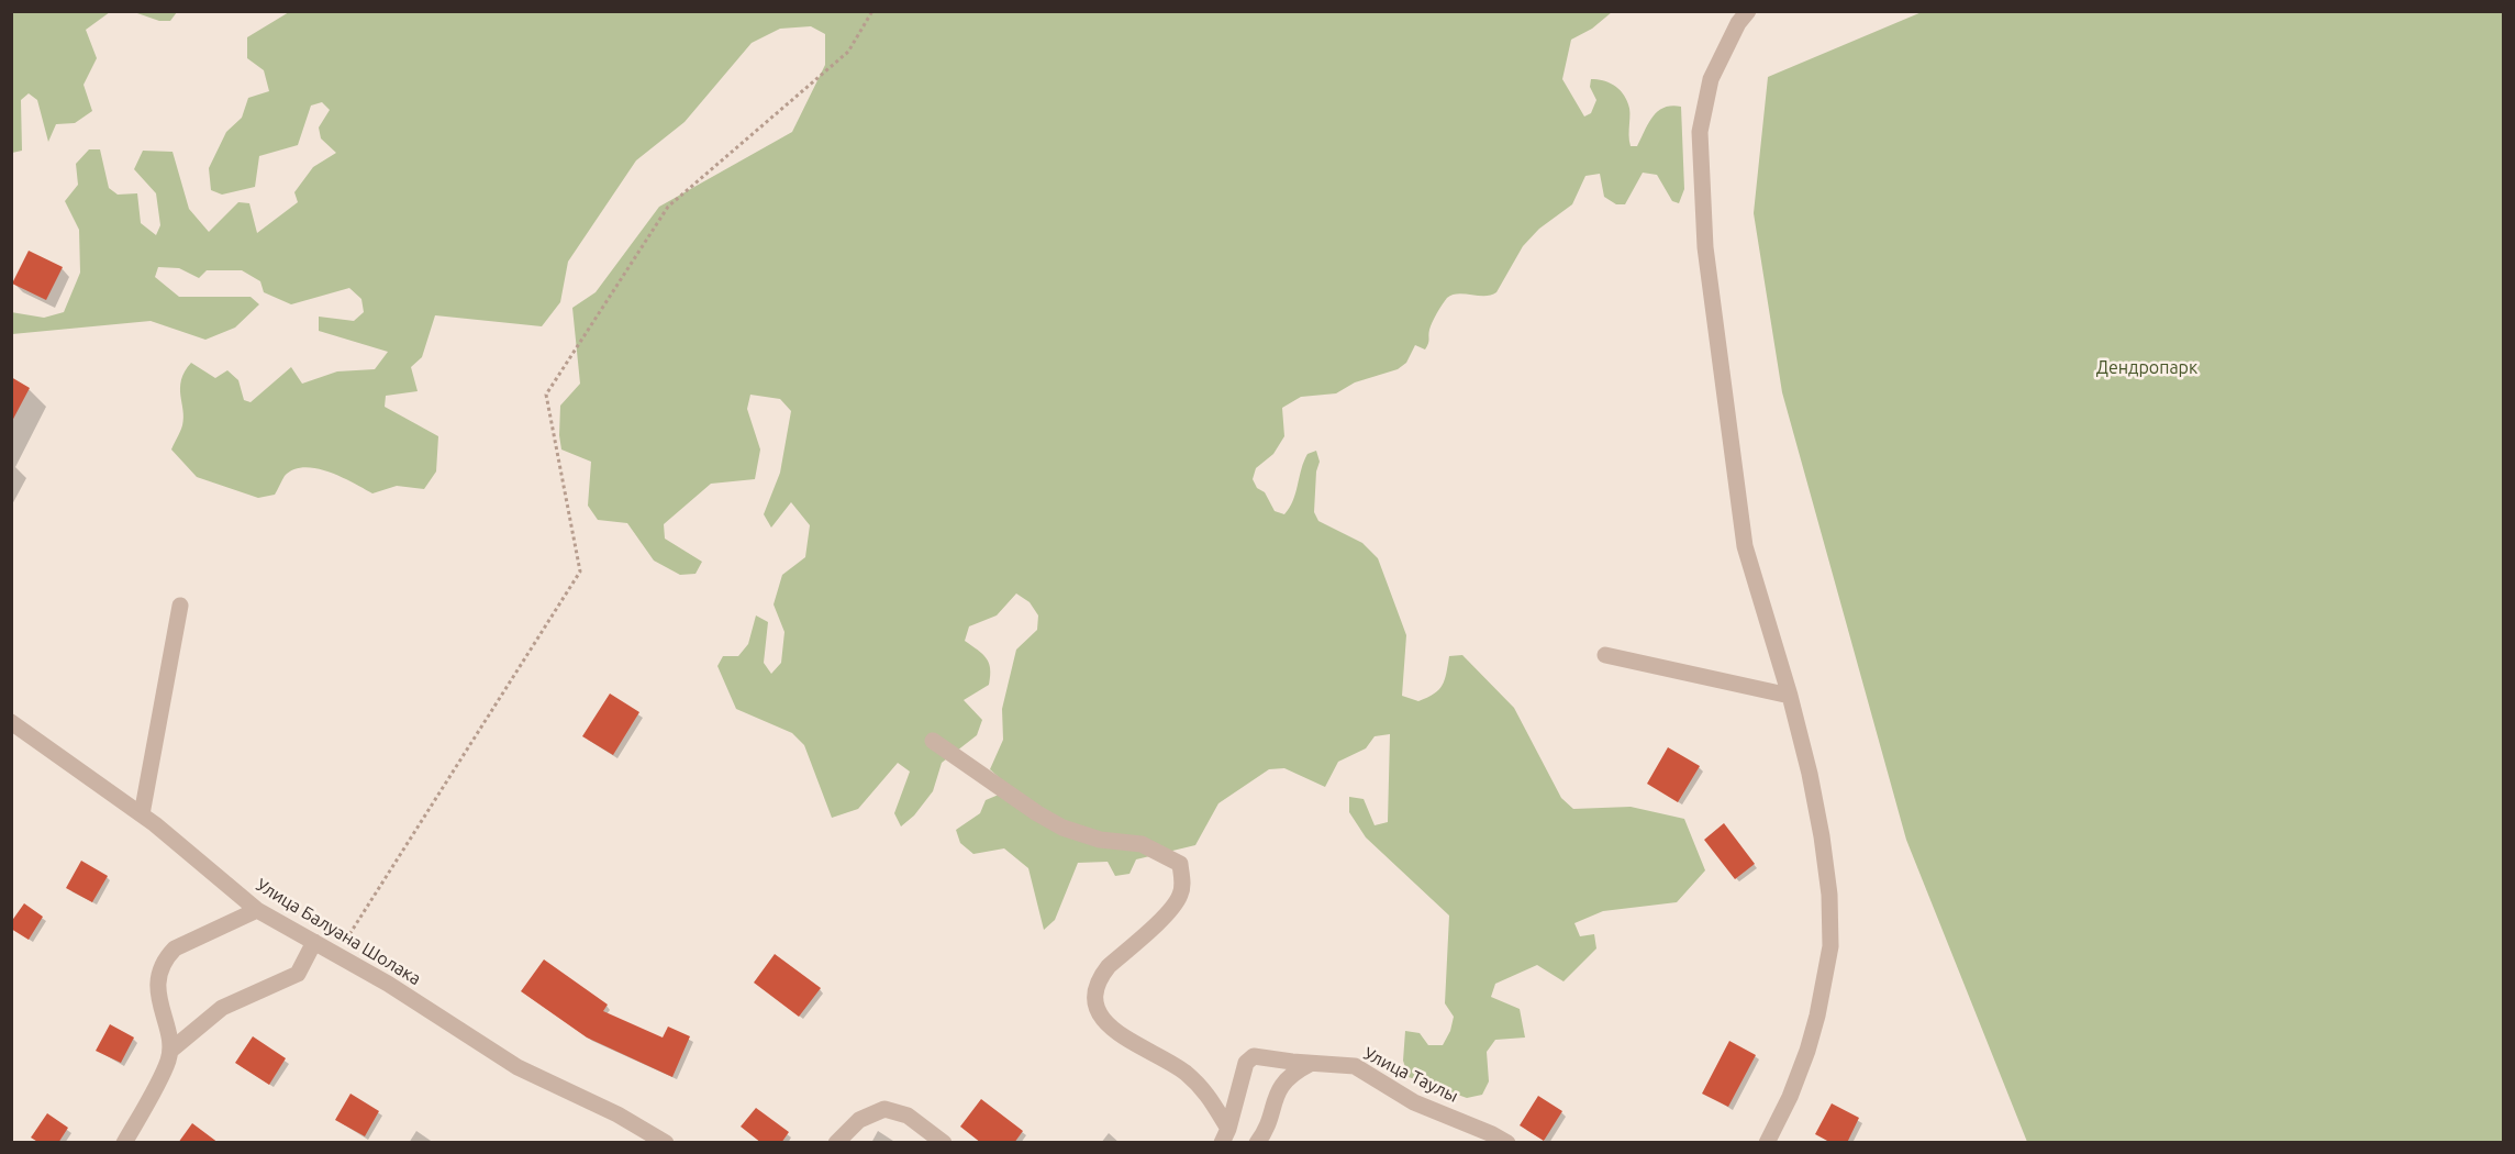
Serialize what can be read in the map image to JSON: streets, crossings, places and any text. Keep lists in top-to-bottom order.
{
  "streets": {
    "street": ["Улица Балуана Шолака", "Улица Таулы"]
  },
  "parks": ["Дендропарк"]
}
